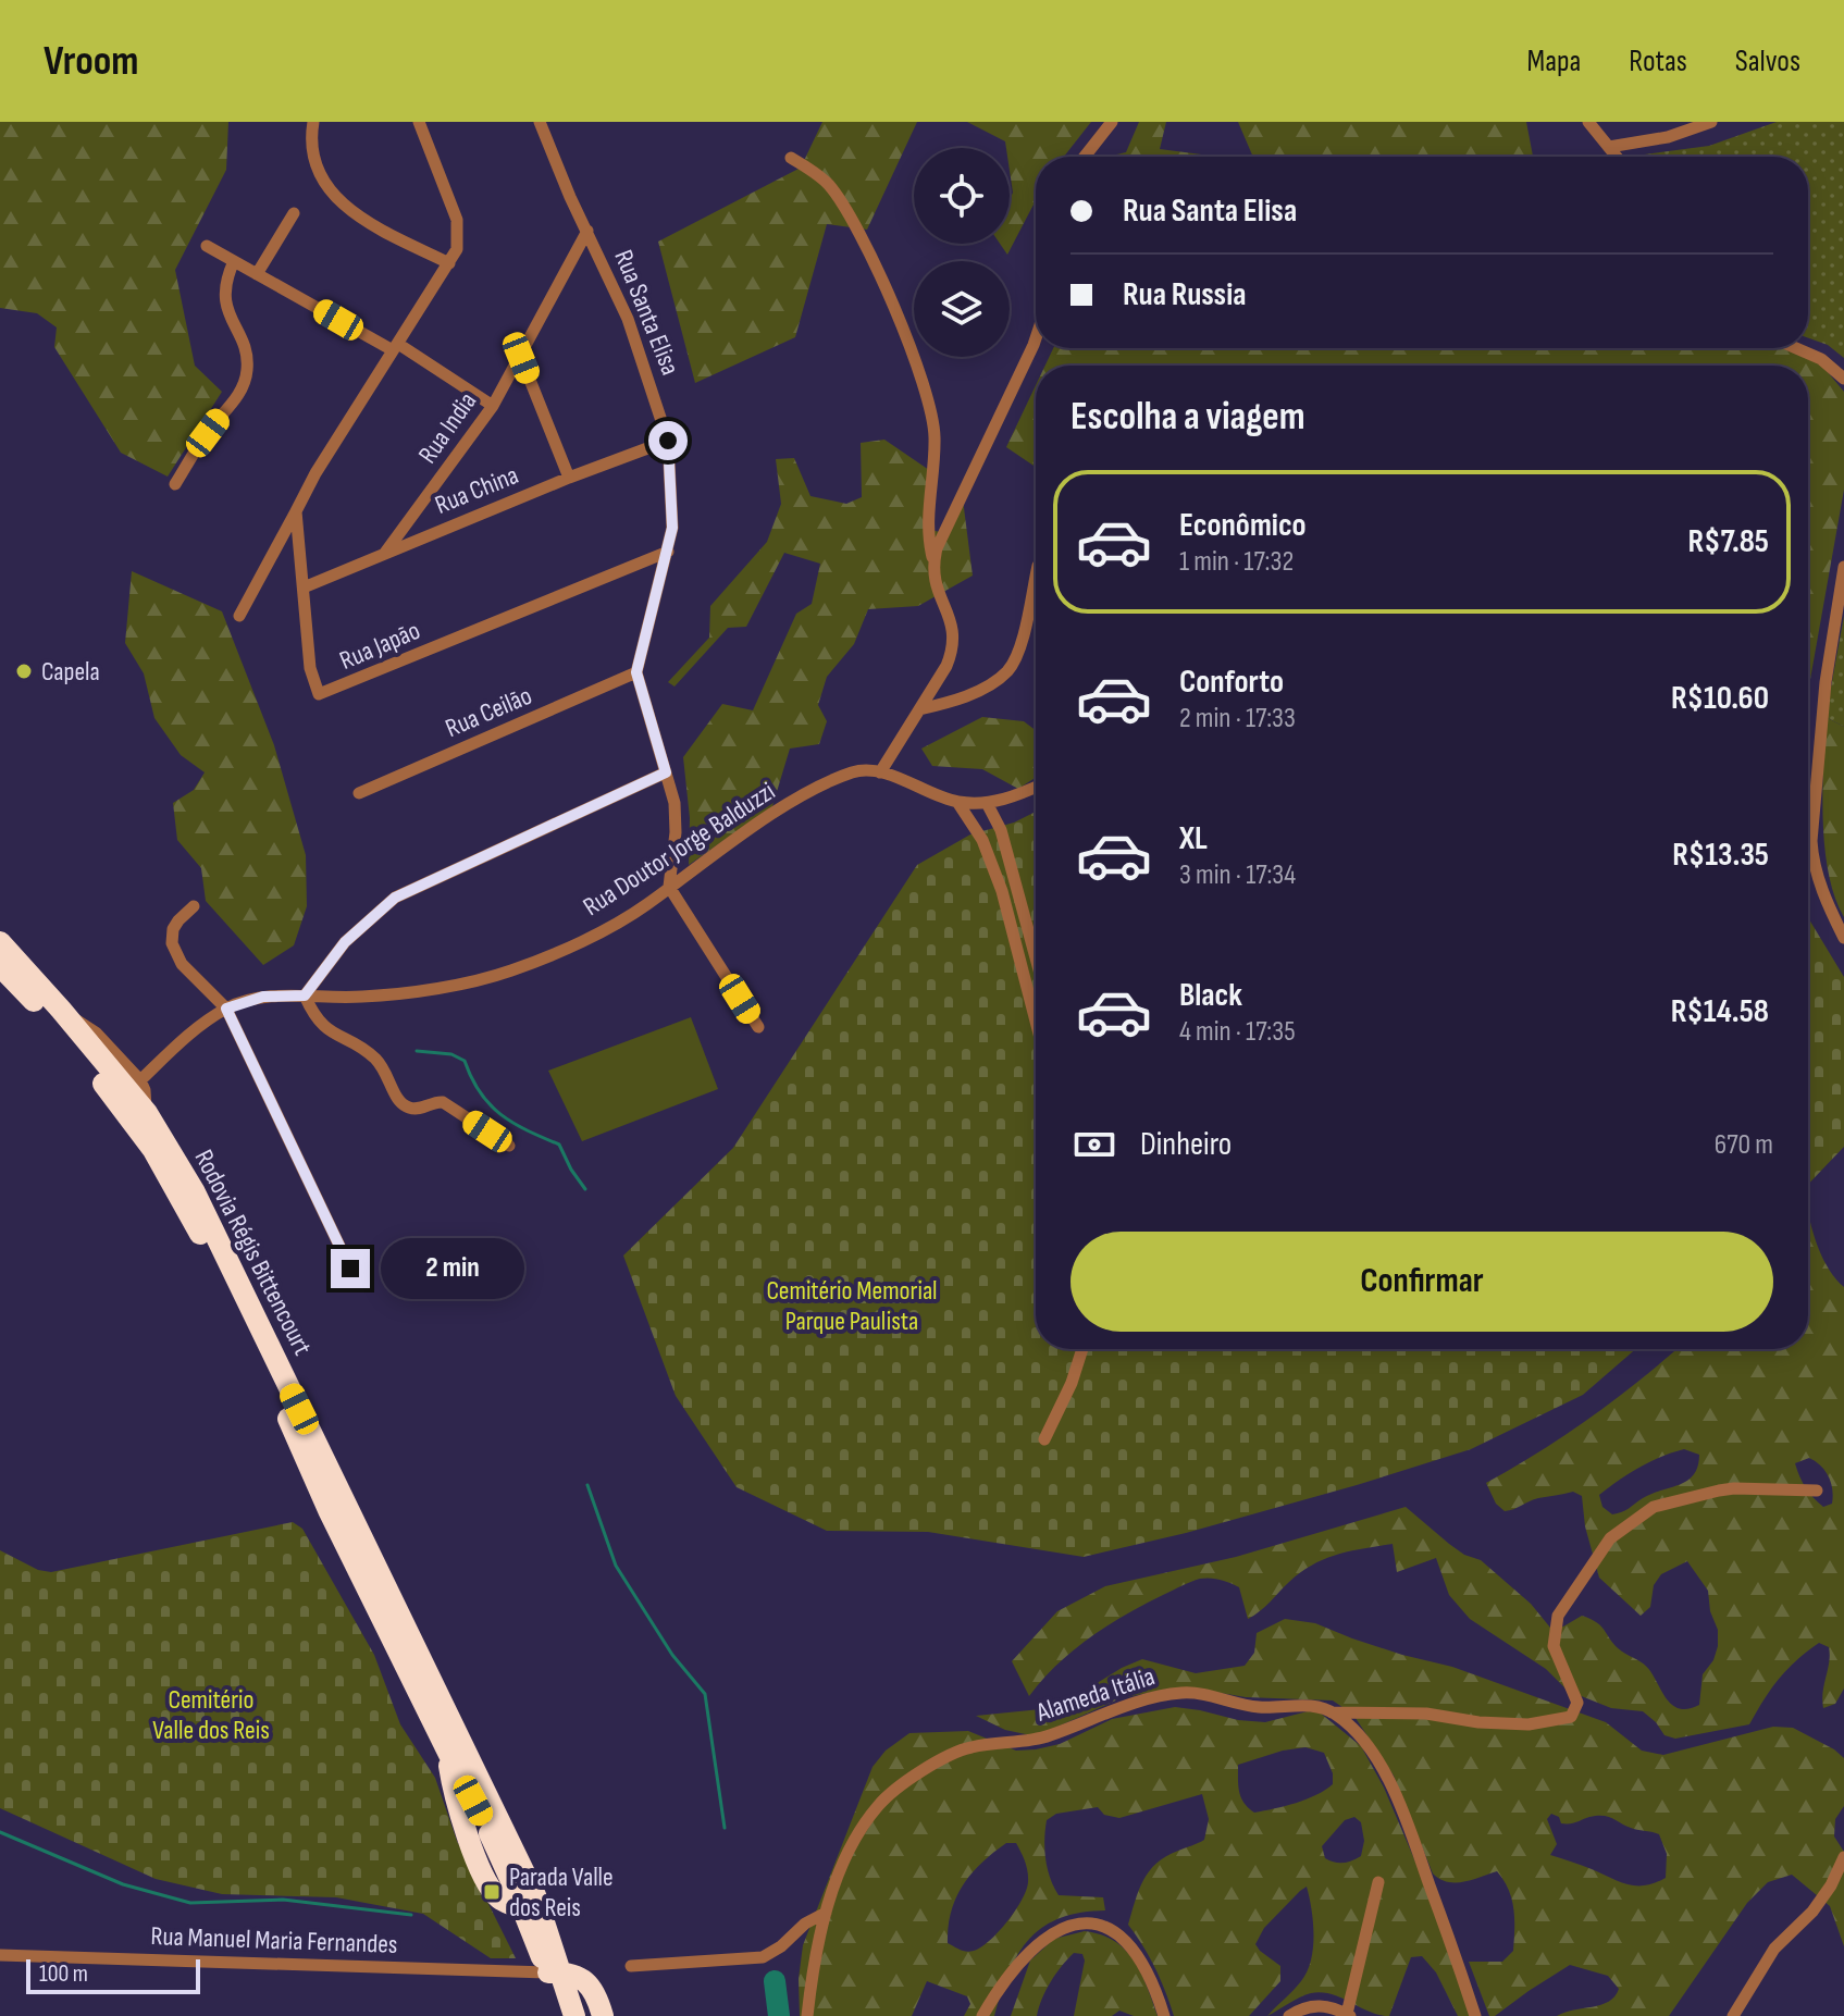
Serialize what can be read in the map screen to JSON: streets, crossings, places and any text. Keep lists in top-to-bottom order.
{
  "streets": {
    "highway": ["Rodovia Régis Bittencourt"],
    "street": [
      "Rua Santa Elisa",
      "Rua India",
      "Rua China",
      "Rua Japão",
      "Rua Ceilão",
      "Rua Doutor Jorge Balduzzi",
      "Alameda Itália",
      "Rua Manuel Maria Fernandes"
    ]
  },
  "crossings": [
    ["Rua Santa Elisa", "Rua India"],
    ["Rua Santa Elisa", "Rua China"],
    ["Rua Santa Elisa", "Rua Japão"],
    ["Rua Santa Elisa", "Rua Ceilão"],
    ["Rua India", "Rua China"],
    ["Rua China", "Rua Japão"]
  ],
  "parks": ["Cemitério Memorial Parque Paulista", "Cemitério Valle dos Reis"],
  "places": {
    "other": ["Capela"],
    "transit": ["Parada Valle dos Reis"]
  },
  "scale_bar": "100 m",
  "page": {
    "header": "Vroom",
    "nav": ["Mapa", "Rotas", "Salvos"],
    "banner": ["Rua Santa Elisa", "Rua Russia"],
    "heading": "Escolha a viagem",
    "list": [
      {
        "name": "Econômico",
        "note": "1 min · 17:32",
        "value": "R$7.85"
      },
      {
        "name": "Conforto",
        "note": "2 min · 17:33",
        "value": "R$10.60"
      },
      {
        "name": "XL",
        "note": "3 min · 17:34",
        "value": "R$13.35"
      },
      {
        "name": "Black",
        "note": "4 min · 17:35",
        "value": "R$14.58"
      }
    ],
    "pay": ["Dinheiro", "670 m"],
    "buttons": "Confirmar",
    "bubble": "2 min",
    "scale": "100 m"
  }
}
